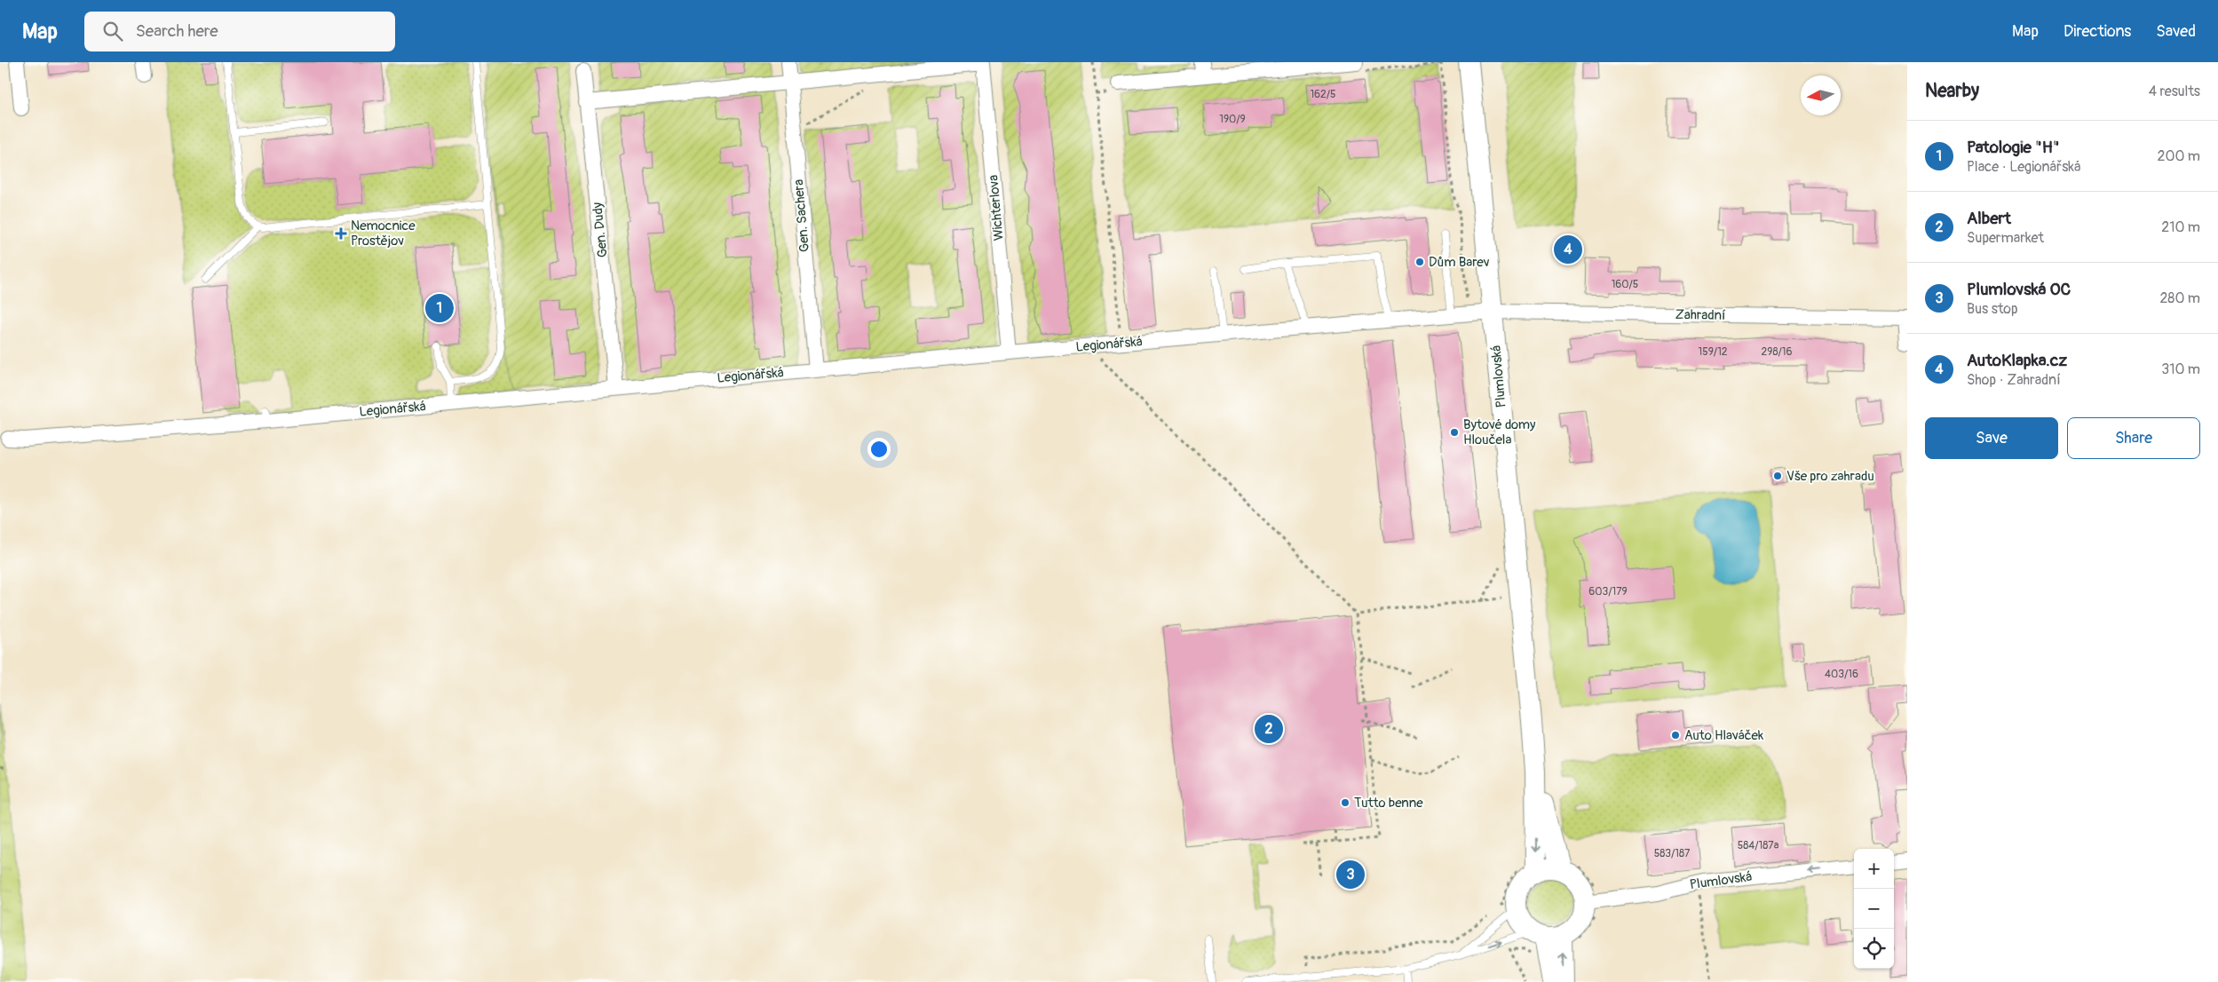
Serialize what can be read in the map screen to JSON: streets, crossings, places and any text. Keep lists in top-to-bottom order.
{
  "streets": {
    "main road": ["Plumlovská"],
    "street": [
      "Wichterlova",
      "Gen. Sachera",
      "Gen. Dudy",
      "Zahradní",
      "Legionářská"
    ]
  },
  "crossings": [
    ["Wichterlova", "Legionářská"],
    ["Gen. Sachera", "Legionářská"],
    ["Gen. Dudy", "Legionářská"],
    ["Zahradní", "Legionářská"],
    ["Zahradní", "Plumlovská"],
    ["Legionářská", "Plumlovská"]
  ],
  "places": {
    "health": ["Nemocnice Prostějov"],
    "other": [
      "Dům Barev",
      "Bytové domy Hloučela",
      "Vše pro zahradu",
      "Auto Hlaváček",
      "Tutto benne"
    ]
  },
  "house_numbers": [
    "162/5",
    "190/9",
    "160/5",
    "159/12",
    "298/16",
    "603/179",
    "403/16",
    "584/187a",
    "583/187"
  ],
  "north": "left",
  "page": {
    "header": "Map",
    "search": "Search here",
    "nav": ["Map", "Directions", "Saved"],
    "heading": ["Nearby", "4 results"],
    "list": [
      {
        "mark": "1",
        "name": "Patologie \"H\"",
        "note": "Place · Legionářská",
        "value": "200 m"
      },
      {
        "mark": "2",
        "name": "Albert",
        "note": "Supermarket",
        "value": "210 m"
      },
      {
        "mark": "3",
        "name": "Plumlovská OC",
        "note": "Bus stop",
        "value": "280 m"
      },
      {
        "mark": "4",
        "name": "AutoKlapka.cz",
        "note": "Shop · Zahradní",
        "value": "310 m"
      }
    ],
    "pins": [
      "4",
      "1",
      "2",
      "3"
    ],
    "buttons": ["Save", "Share"],
    "map_buttons": ["+", "−"]
  }
}
